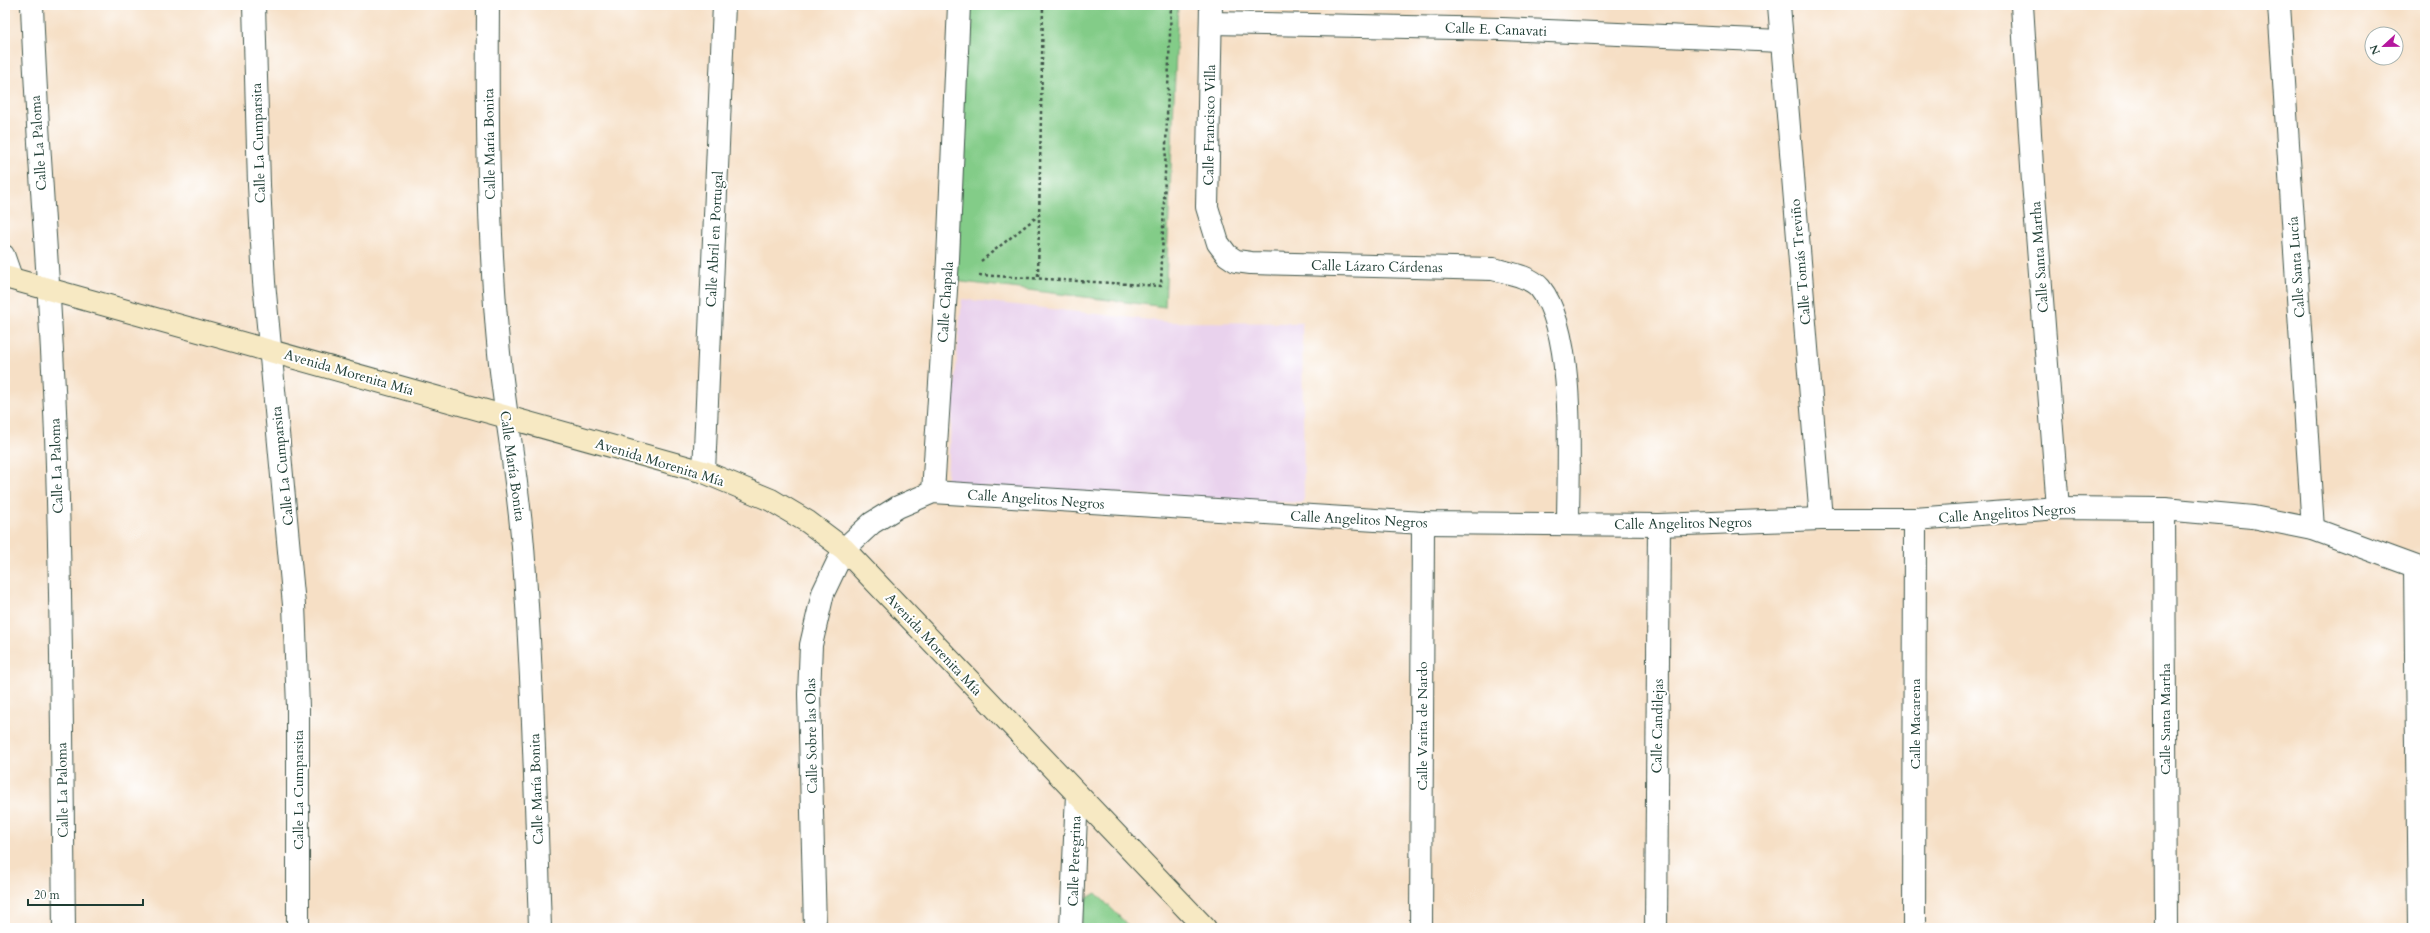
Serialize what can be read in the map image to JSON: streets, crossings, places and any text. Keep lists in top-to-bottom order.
{
  "streets": {
    "street": [
      "Calle E. Canavati",
      "Calle Francisco Villa",
      "Calle La Paloma",
      "Calle La Cumparsita",
      "Calle María Bonita",
      "Calle Abril en Portugal",
      "Calle Santa Martha",
      "Calle Tomás Treviño",
      "Calle Lázaro Cárdenas",
      "Calle Santa Lucía",
      "Calle Chapala",
      "Avenida Morenita Mía",
      "Calle Angelitos Negros",
      "Calle Macarena",
      "Calle Varita de Nardo",
      "Calle Candilejas",
      "Calle Sobre las Olas",
      "Calle Peregrina"
    ]
  },
  "crossings": [
    ["Calle E. Canavati", "Calle Francisco Villa"],
    ["Calle E. Canavati", "Calle Tomás Treviño"],
    ["Calle Francisco Villa", "Calle Lázaro Cárdenas"],
    ["Calle La Paloma", "Avenida Morenita Mía"],
    ["Calle La Cumparsita", "Avenida Morenita Mía"],
    ["Calle María Bonita", "Avenida Morenita Mía"],
    ["Calle Abril en Portugal", "Avenida Morenita Mía"],
    ["Calle Santa Martha", "Calle Angelitos Negros"],
    ["Calle Tomás Treviño", "Calle Angelitos Negros"],
    ["Calle Lázaro Cárdenas", "Calle Angelitos Negros"],
    ["Calle Santa Lucía", "Calle Angelitos Negros"],
    ["Calle Chapala", "Calle Angelitos Negros"],
    ["Avenida Morenita Mía", "Calle Sobre las Olas"],
    ["Avenida Morenita Mía", "Calle Peregrina"],
    ["Calle Angelitos Negros", "Calle Macarena"],
    ["Calle Angelitos Negros", "Calle Varita de Nardo"],
    ["Calle Angelitos Negros", "Calle Candilejas"]
  ],
  "scale_bar": "20 m",
  "north": "left"
}
